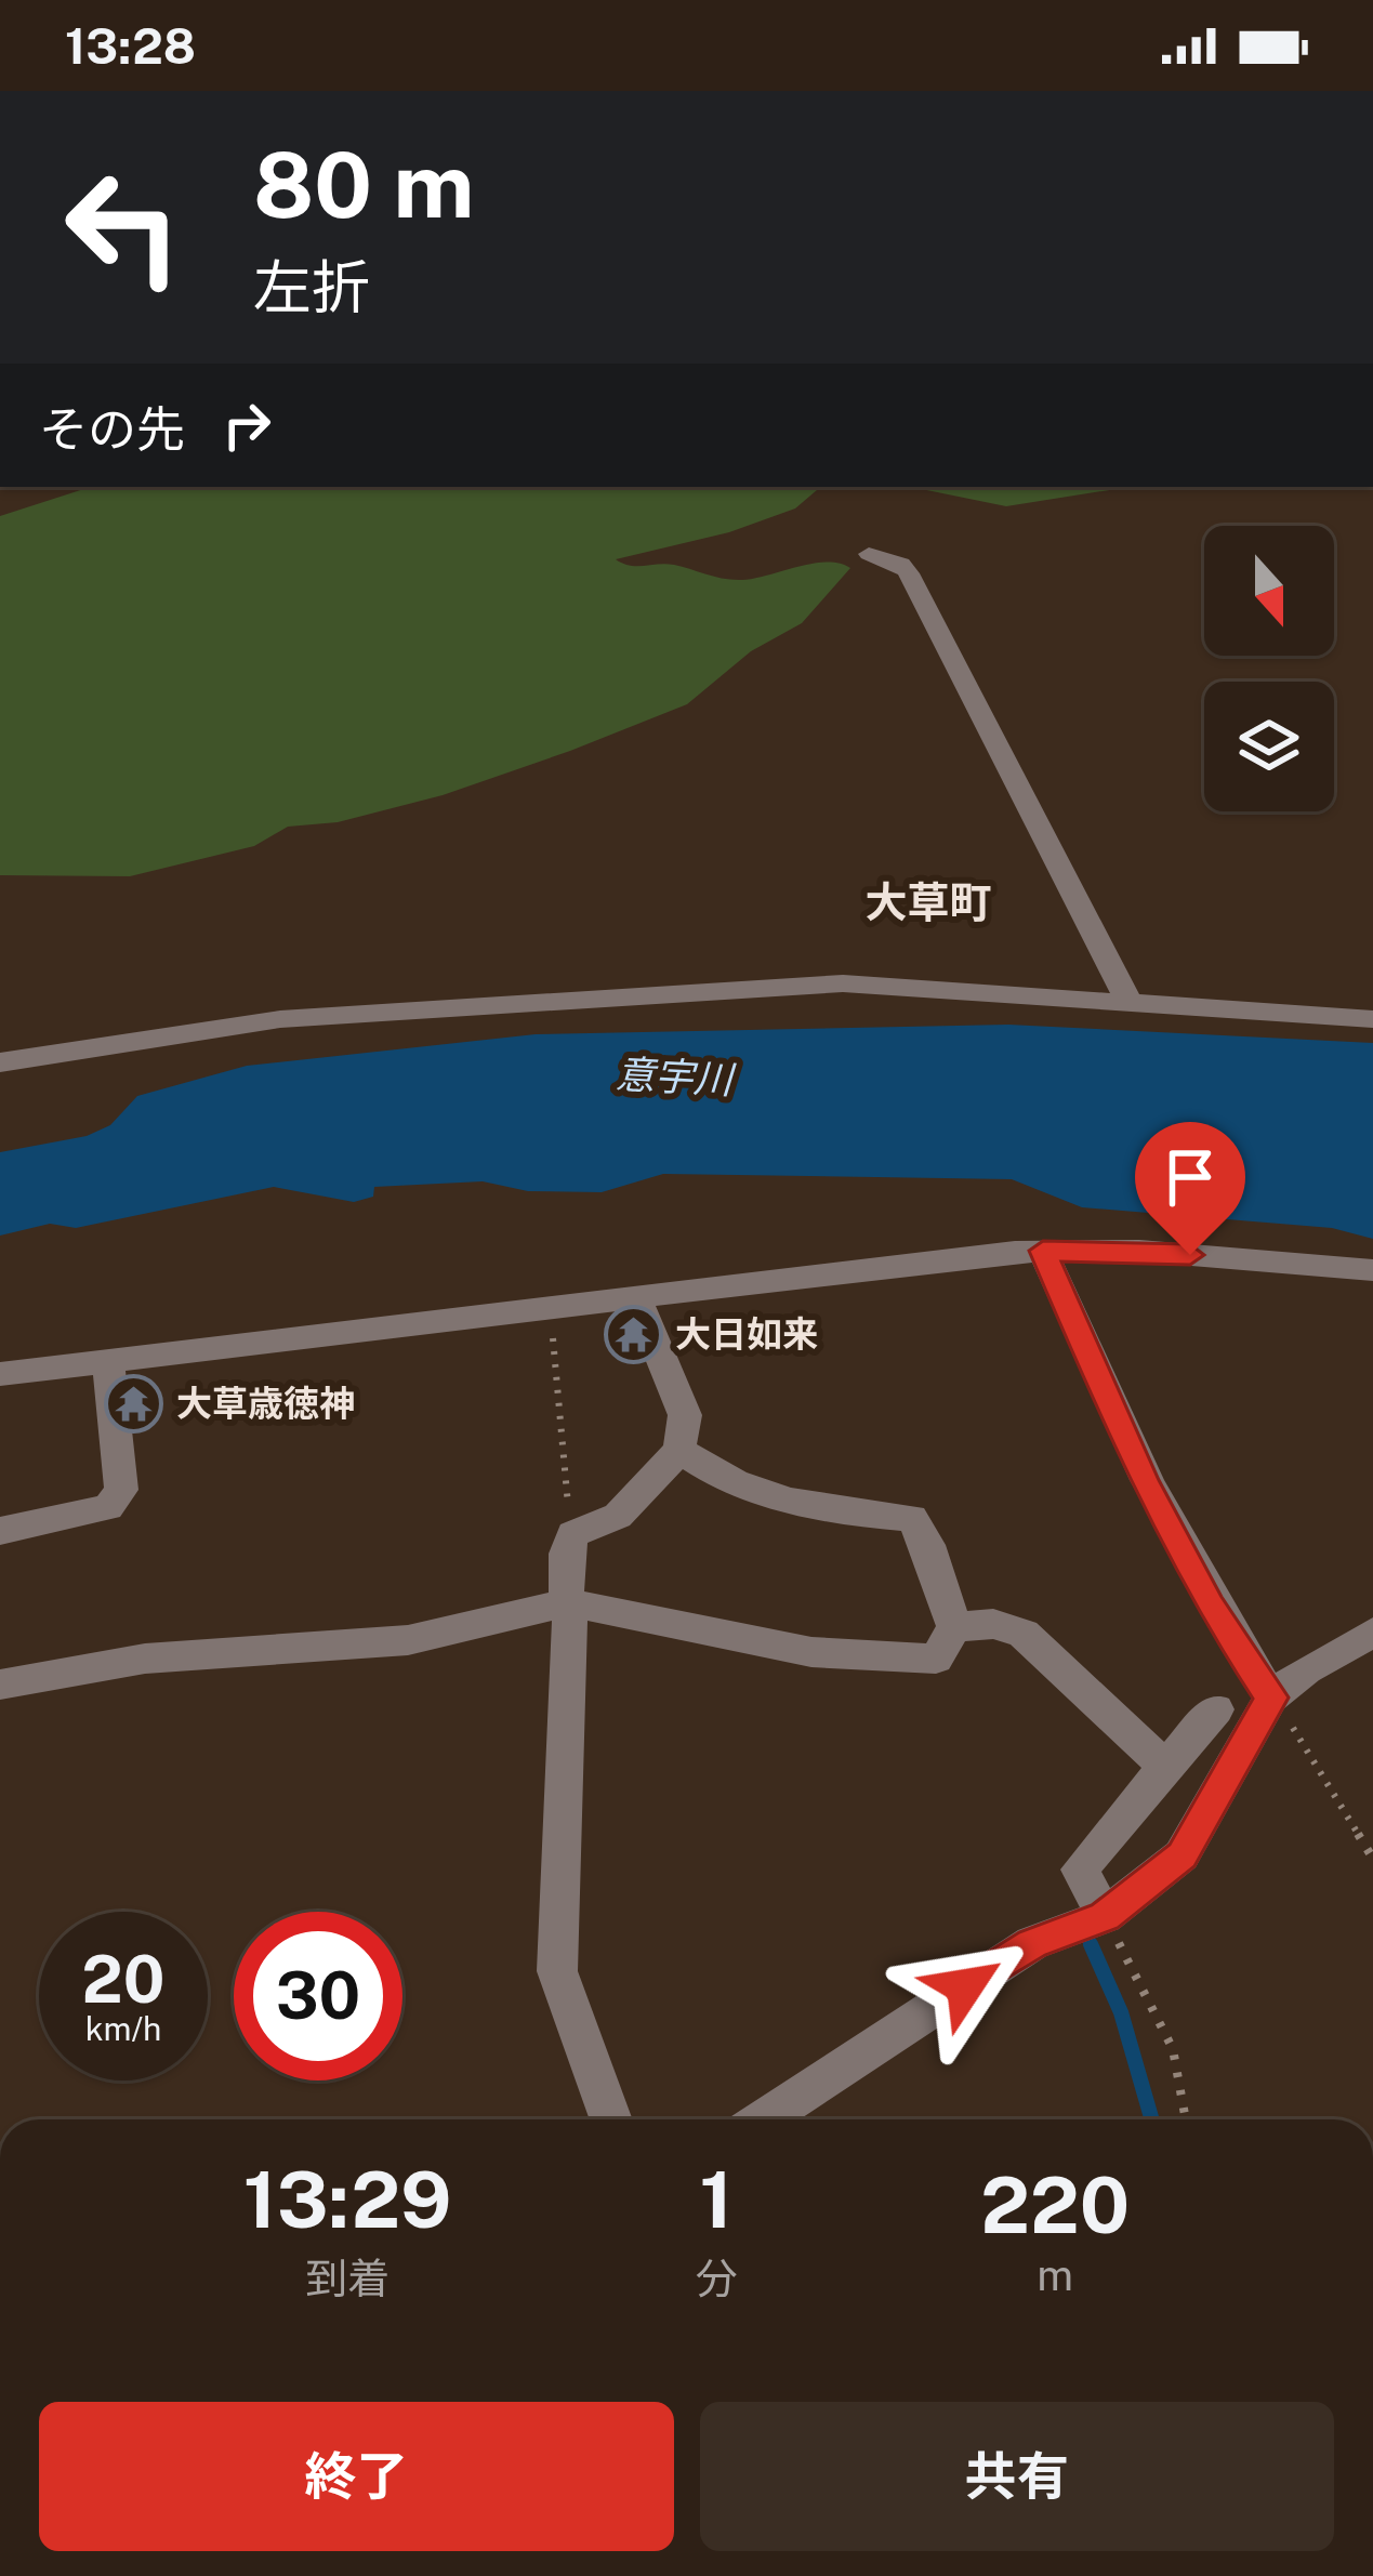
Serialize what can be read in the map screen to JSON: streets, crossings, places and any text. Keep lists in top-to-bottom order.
{
  "districts": ["大草町"],
  "water": ["意宇川"],
  "places": {
    "temple": ["大日如来", "大草歳徳神"]
  },
  "north": "bottom",
  "page": {
    "status": "13:28",
    "turn": ["80 m", "左折"],
    "then": "その先",
    "speed": "20 km/h",
    "limit": "30",
    "eta": [
      "13:29",
      "到着",
      "1",
      "分",
      "220",
      "m"
    ],
    "buttons": ["終了", "共有"]
  }
}
